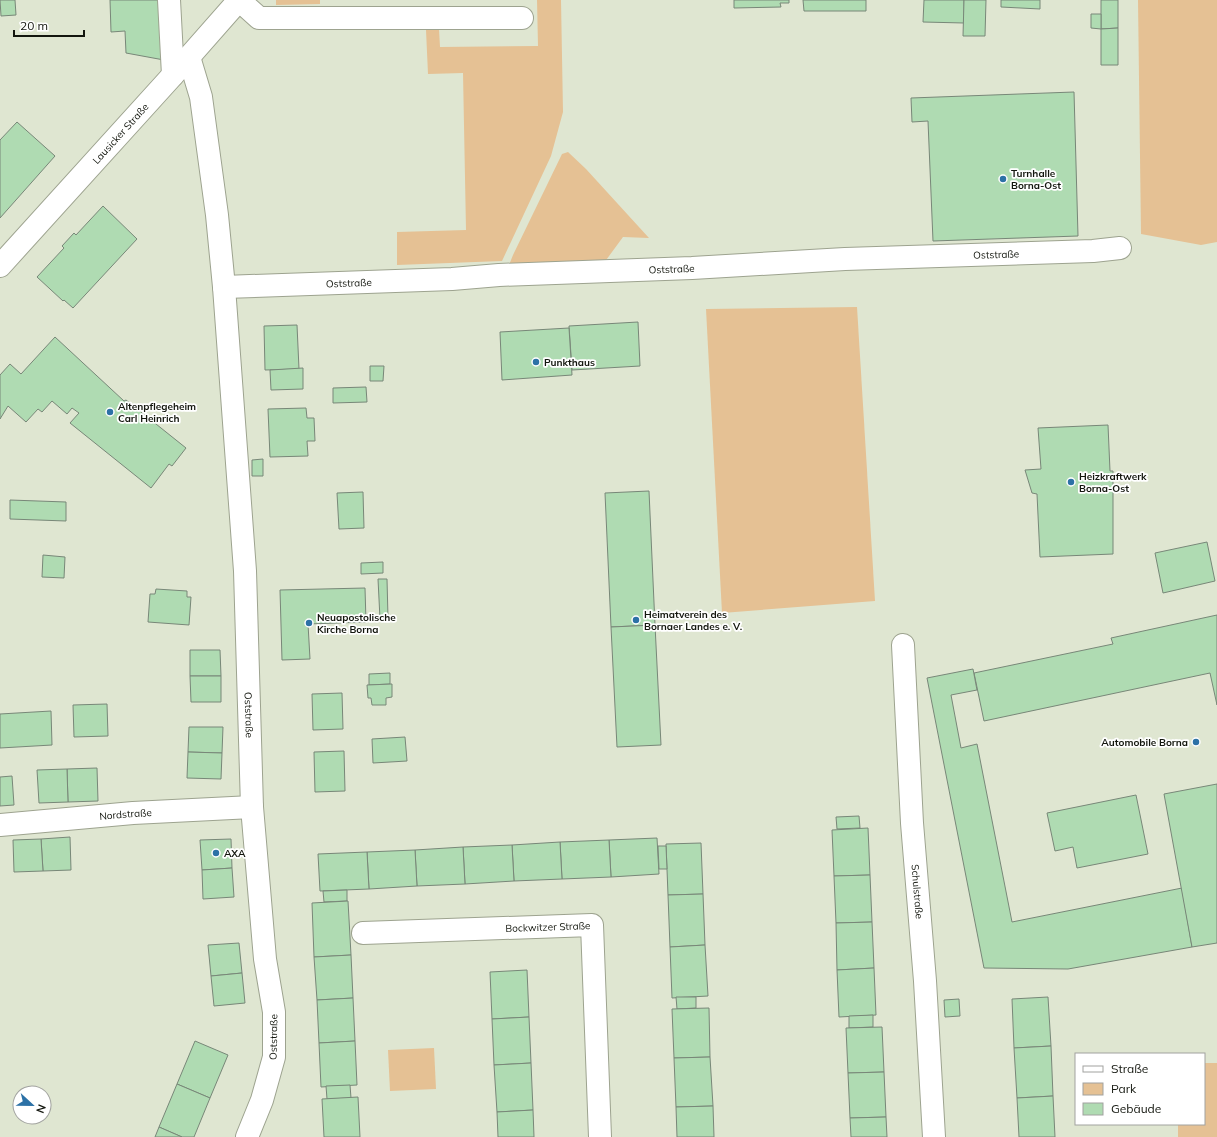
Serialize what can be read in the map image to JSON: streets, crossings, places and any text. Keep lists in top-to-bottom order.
{
  "streets": {
    "street": [
      "Lausicker Straße",
      "Oststraße",
      "Nordstraße",
      "Schulstraße",
      "Bockwitzer Straße"
    ]
  },
  "crossings": [
    ["Lausicker Straße", "Oststraße"],
    ["Oststraße", "Nordstraße"]
  ],
  "places": [
    "Turnhalle Borna-Ost",
    "Punkthaus",
    "Altenpflegeheim Carl Heinrich",
    "Heizkraftwerk Borna-Ost",
    "Heimatverein des Bornaer Landes e. V.",
    "Neuapostolische Kirche Borna",
    "Automobile Borna",
    "AXA"
  ],
  "legend": ["Straße", "Park", "Gebäude"],
  "scale_bar": "20 m",
  "north": "right"
}
